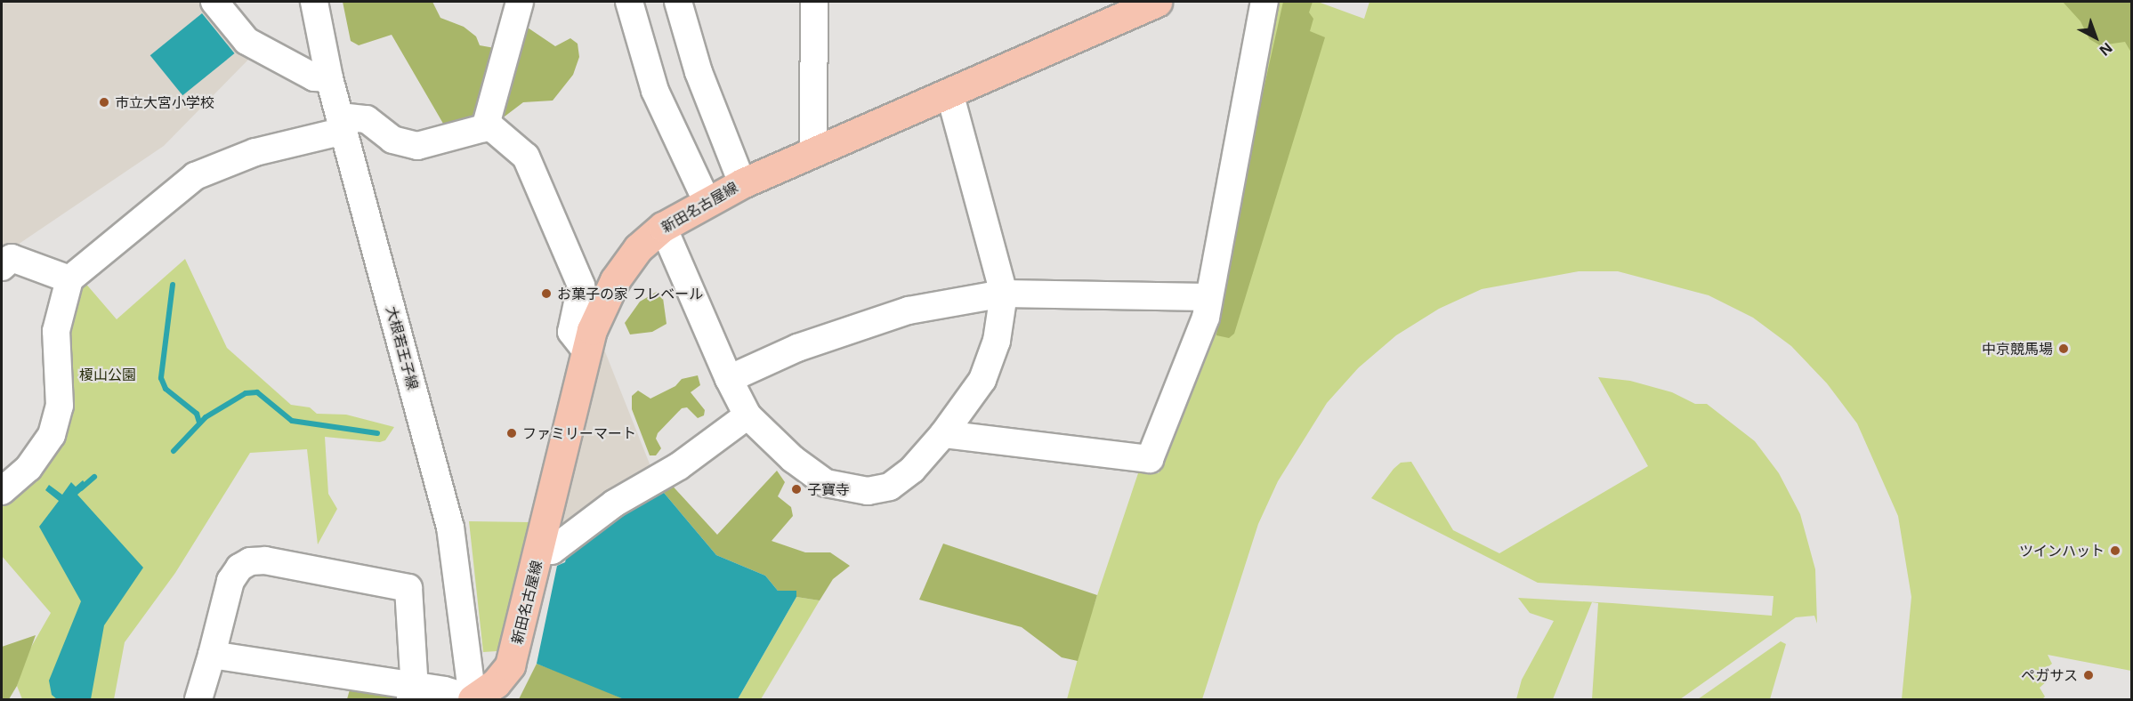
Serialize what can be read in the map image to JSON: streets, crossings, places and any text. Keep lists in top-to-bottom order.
{
  "streets": {
    "main road": ["新田名古屋線"],
    "street": ["大根若王子線"]
  },
  "crossings": [
    ["新田名古屋線", "大根若王子線"]
  ],
  "parks": ["榎山公園"],
  "places": [
    "市立大宮小学校",
    "お菓子の家 フレベール",
    "中京競馬場",
    "ファミリーマート",
    "子寶寺",
    "ツインハット",
    "ペガサス"
  ],
  "north": "bottom right"
}
